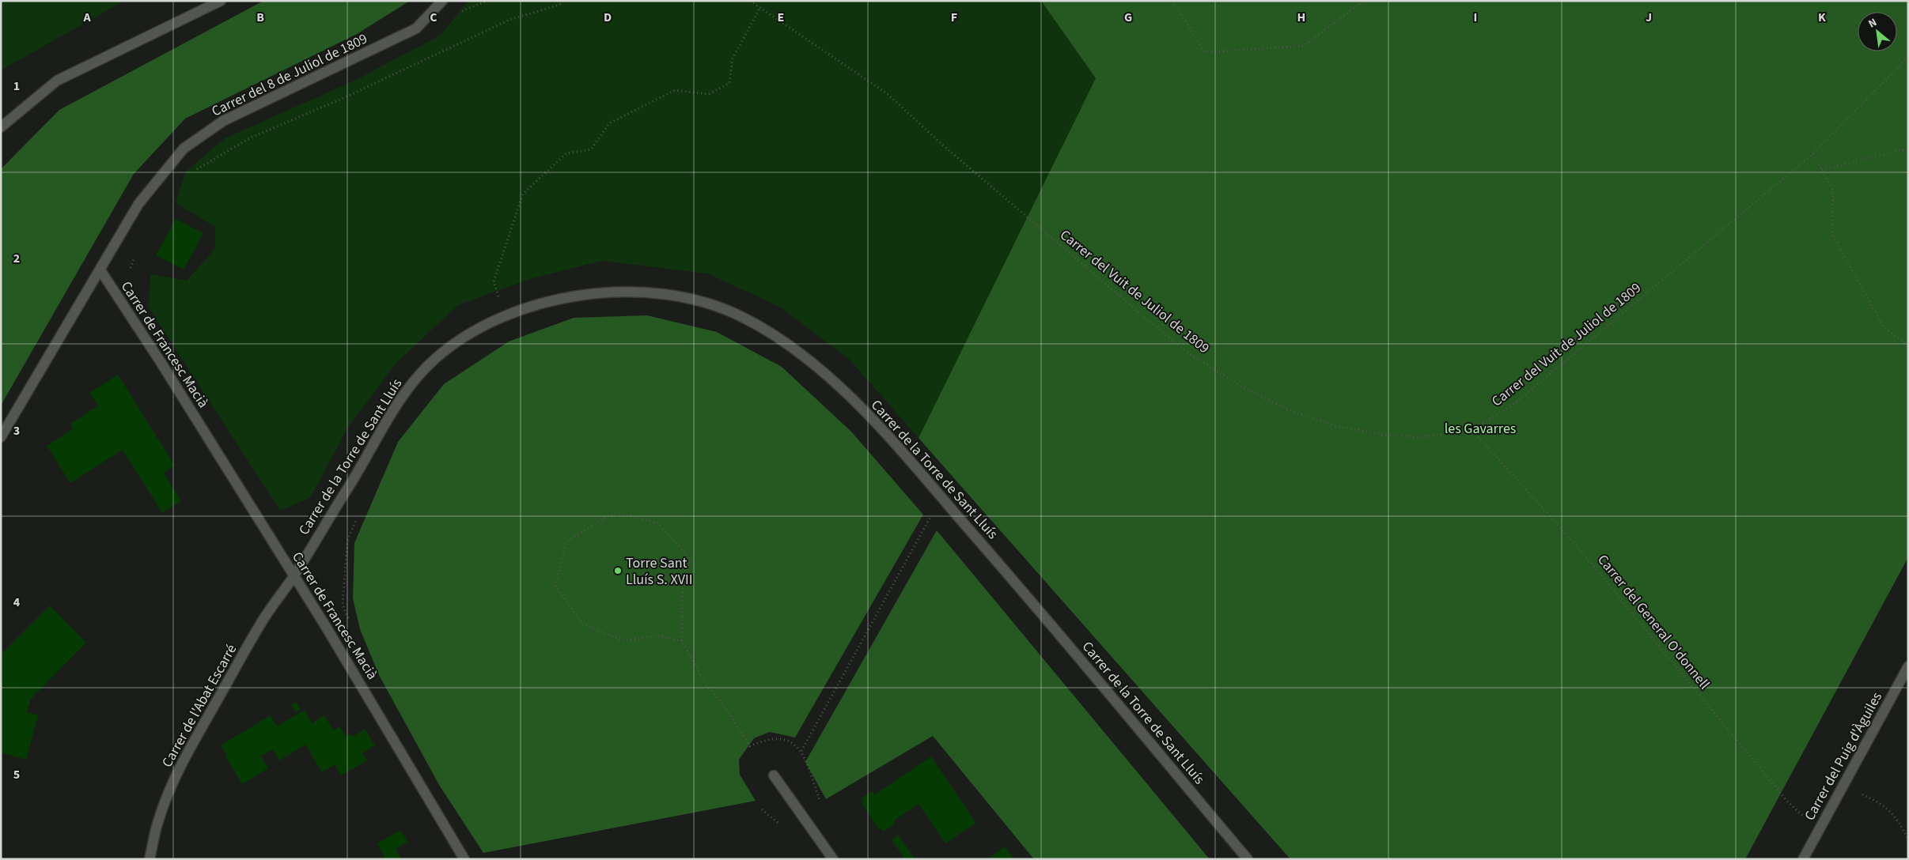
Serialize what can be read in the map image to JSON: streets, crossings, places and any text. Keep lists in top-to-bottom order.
{
  "streets": {
    "street": [
      "Carrer del 8 de Juliol de 1809",
      "Carrer de Francesc Macià",
      "Carrer de la Torre de Sant Lluís",
      "Carrer de l'Abat Escarré",
      "Carrer del Puig d'Àguiles"
    ],
    "path": ["Carrer del Vuit de Juliol de 1809", "Carrer del General O'donnell"]
  },
  "crossings": [
    ["Carrer del 8 de Juliol de 1809", "Carrer de Francesc Macià"],
    ["Carrer del Vuit de Juliol de 1809", "Carrer del General O'donnell"],
    ["Carrer de Francesc Macià", "Carrer de la Torre de Sant Lluís"],
    ["Carrer de Francesc Macià", "Carrer de l'Abat Escarré"],
    ["Carrer de la Torre de Sant Lluís", "Carrer de l'Abat Escarré"],
    ["Carrer del General O'donnell", "Carrer del Puig d'Àguiles"]
  ],
  "parks": ["les Gavarres"],
  "places": ["Torre Sant Lluís S. XVII"],
  "north": "top left",
  "grid": {
    "columns": [
      "A",
      "B",
      "C",
      "D",
      "E",
      "F",
      "G",
      "H",
      "I",
      "J",
      "K"
    ],
    "rows": [
      "1",
      "2",
      "3",
      "4",
      "5"
    ]
  }
}
